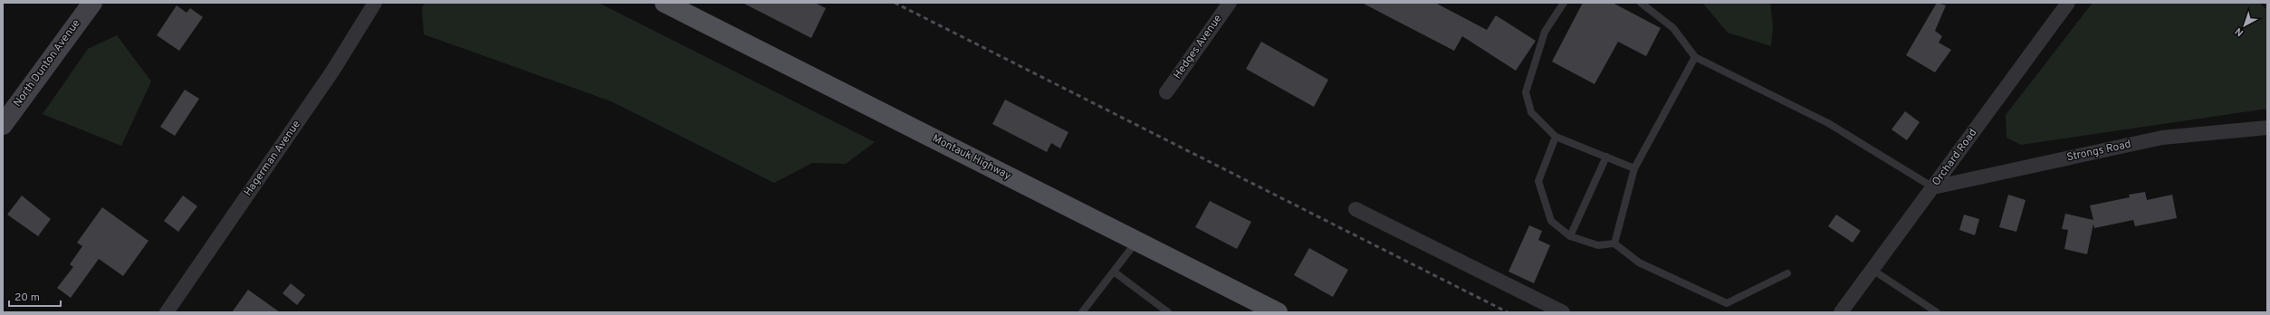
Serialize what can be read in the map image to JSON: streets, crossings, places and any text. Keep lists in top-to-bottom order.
{
  "streets": {
    "main road": ["Montauk Highway"],
    "street": [
      "Hedges Avenue",
      "North Dunton Avenue",
      "Strongs Road",
      "Orchard Road",
      "Hagerman Avenue"
    ]
  },
  "crossings": [
    ["Strongs Road", "Orchard Road"]
  ],
  "scale_bar": "20 m",
  "north": "bottom left"
}
